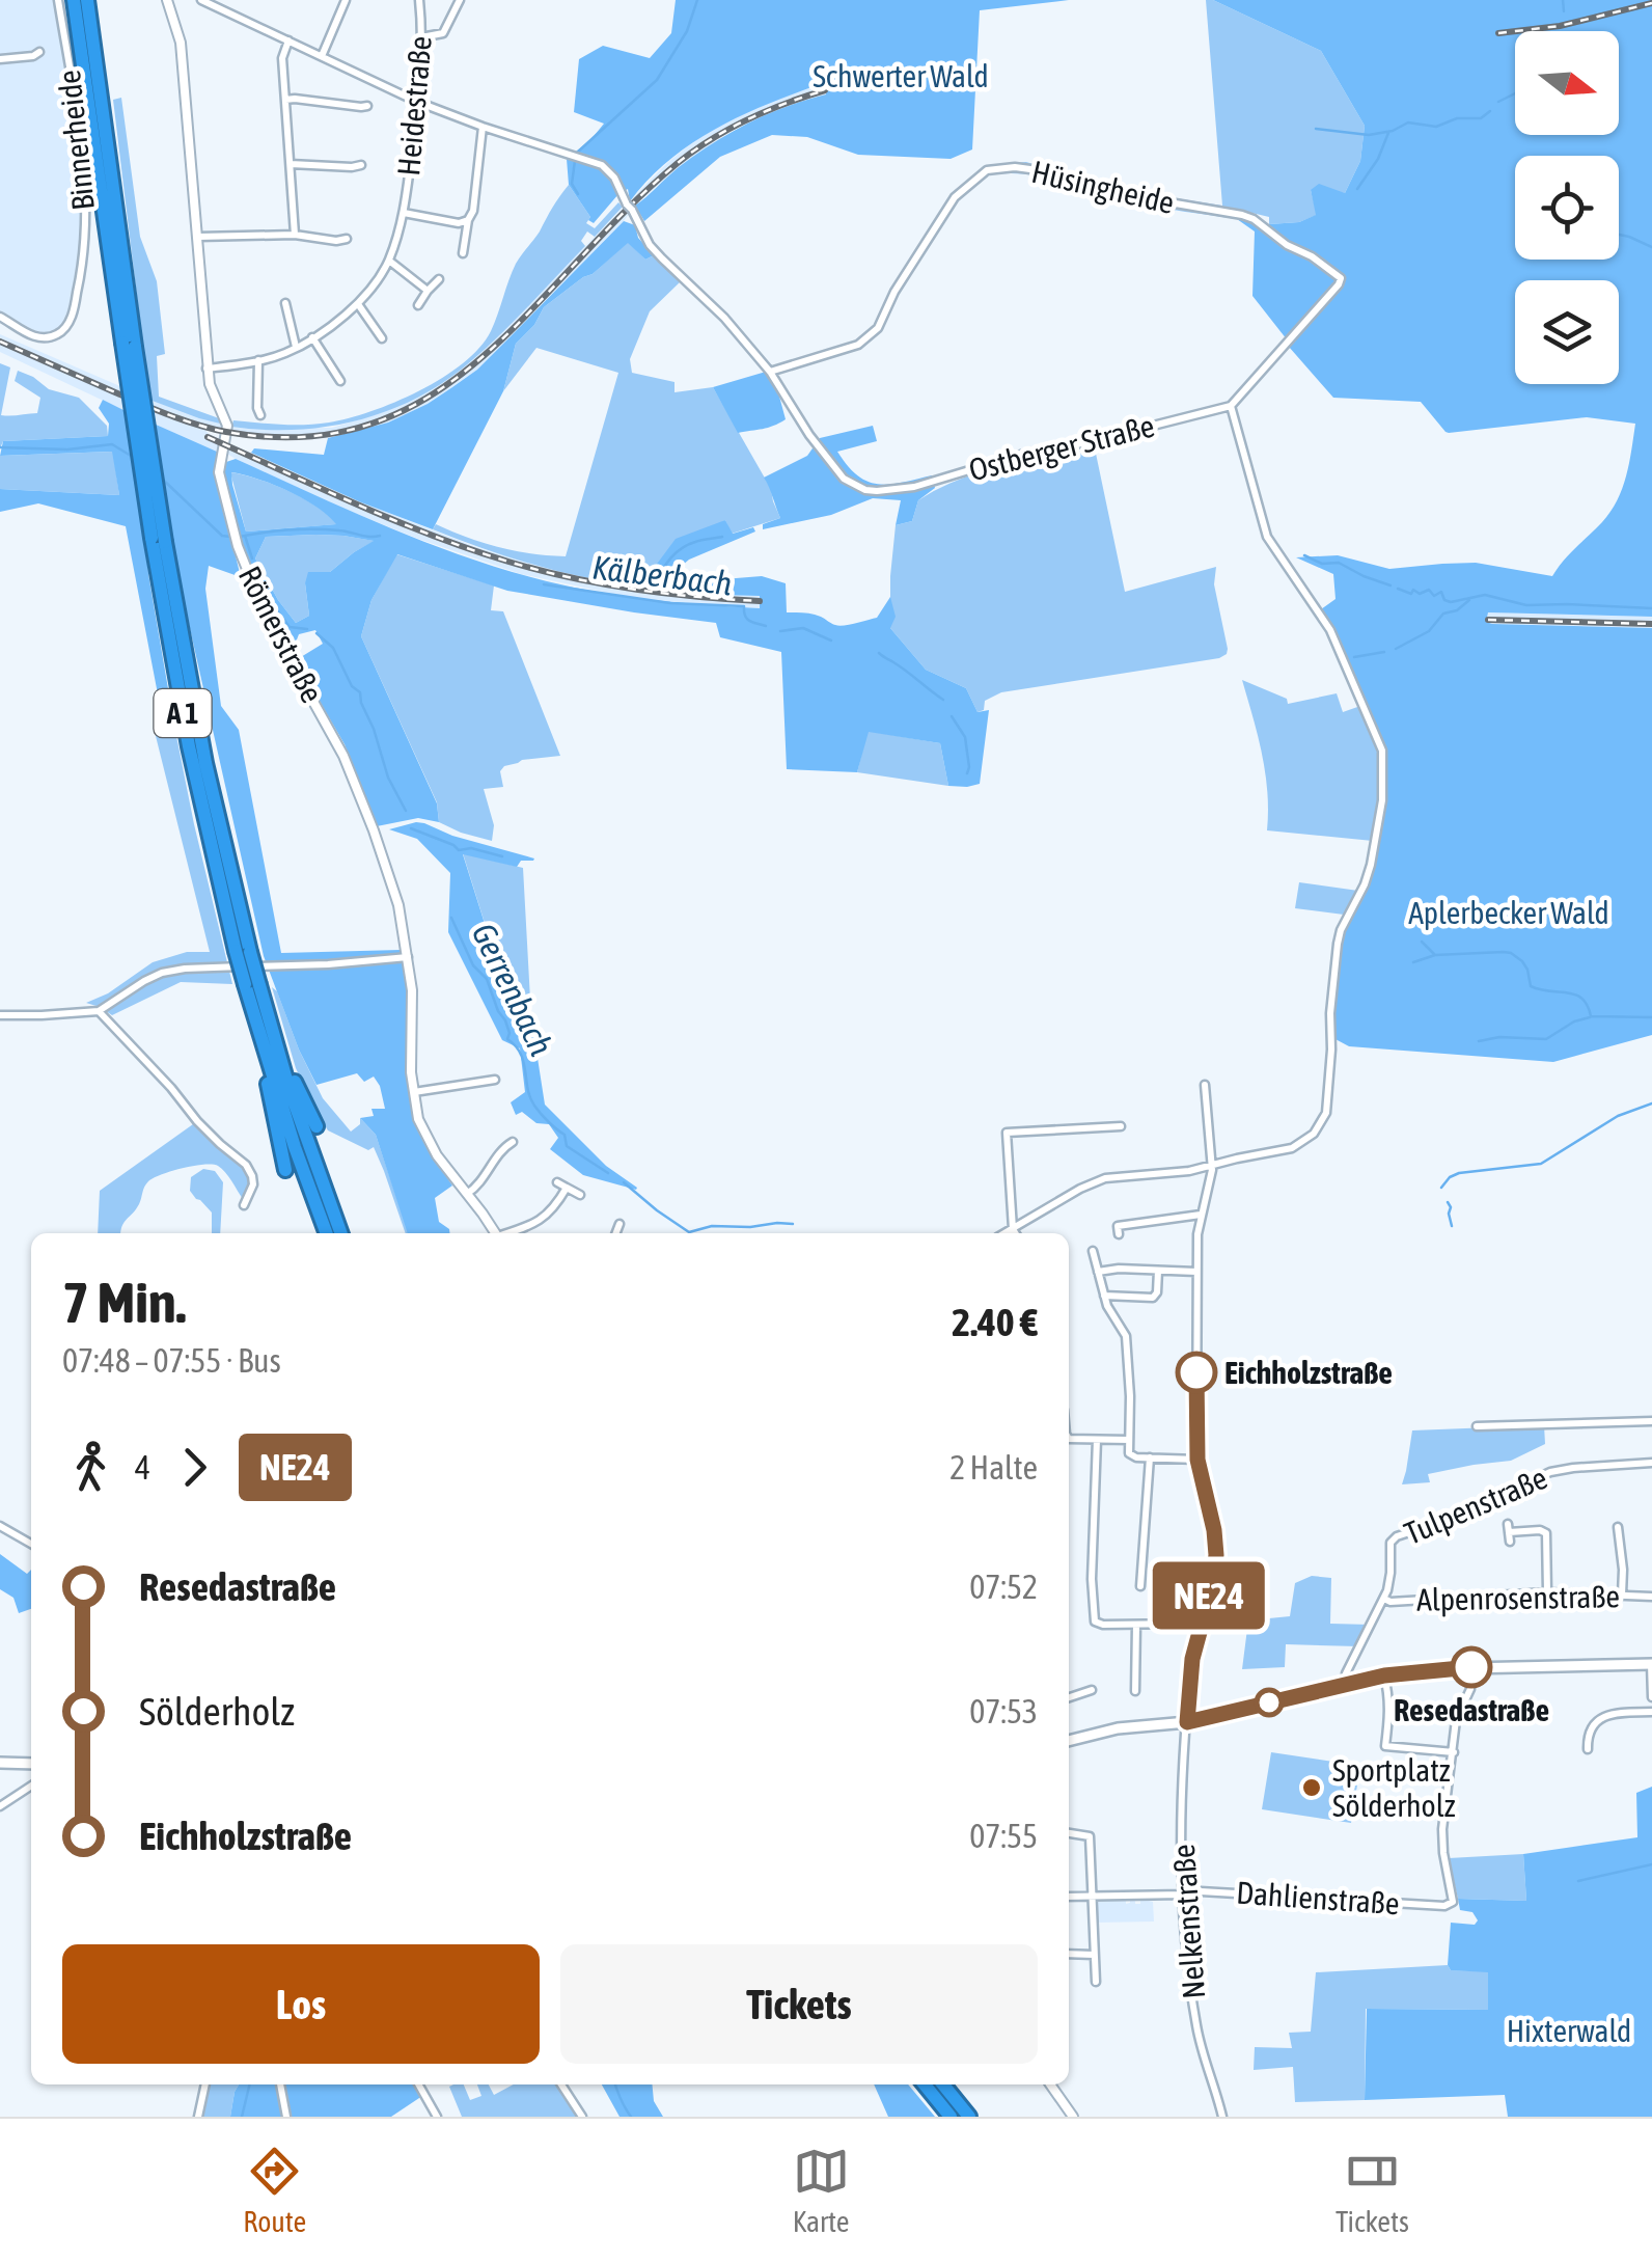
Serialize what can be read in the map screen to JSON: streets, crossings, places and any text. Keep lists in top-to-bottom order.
{
  "streets": {
    "highway": ["A 1"],
    "street": [
      "Heidestraße",
      "Binnerheide",
      "Hüsingheide",
      "Ostberger Straße",
      "Römerstraße",
      "Tulpenstraße",
      "Alpenrosenstraße",
      "Dahlienstraße",
      "Nelkenstraße"
    ]
  },
  "crossings": [
    ["Heidestraße", "Ostberger Straße"],
    ["Heidestraße", "Römerstraße"],
    ["Hüsingheide", "Ostberger Straße"],
    ["Tulpenstraße", "Alpenrosenstraße"],
    ["Dahlienstraße", "Nelkenstraße"]
  ],
  "water": ["Kälberbach", "Gerrenbach"],
  "parks": ["Schwerter Wald", "Aplerbecker Wald", "Hixterwald"],
  "places": ["Eichholzstraße", "Resedastraße", "Sportplatz Sölderholz"],
  "lines": ["bus line NE24"],
  "north": "right",
  "page": {
    "on_map": "NE24",
    "heading": ["7 Min.", "07:48 – 07:55 · Bus", "2.40 €"],
    "legs": ["4", "NE24", "2 Halte"],
    "list": [
      {
        "name": "Resedastraße",
        "value": "07:52"
      },
      {
        "name": "Sölderholz",
        "value": "07:53"
      },
      {
        "name": "Eichholzstraße",
        "value": "07:55"
      }
    ],
    "buttons": ["Los", "Tickets"],
    "tabs": ["Route", "Karte", "Tickets"]
  }
}
